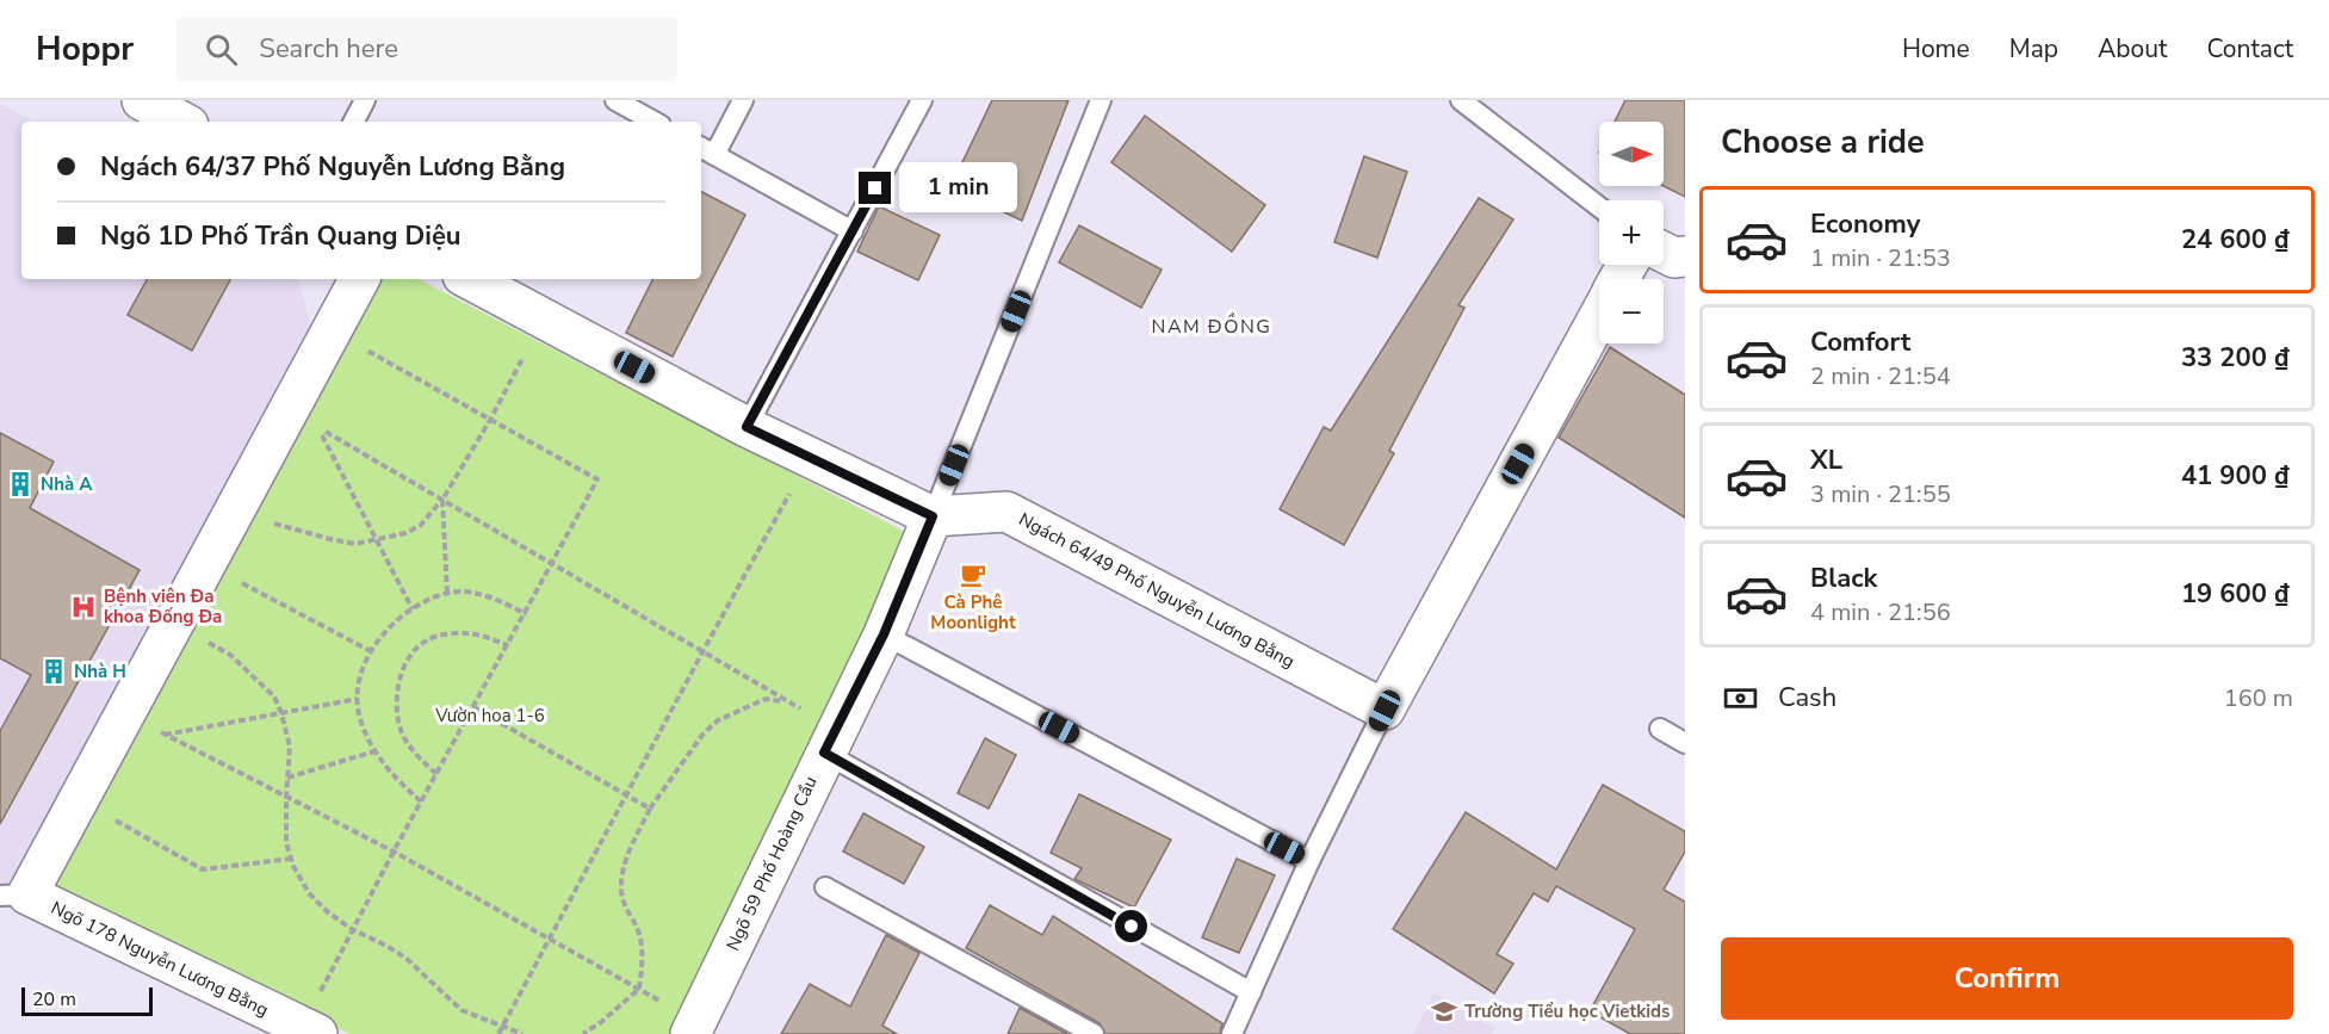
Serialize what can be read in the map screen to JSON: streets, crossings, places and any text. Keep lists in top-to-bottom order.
{
  "streets": {
    "street": ["Ngách 64/49 Phố Nguyễn Lương Bằng", "Ngõ 59 Phố Hoàng Cầu", "Ngõ 178 Nguyễn Lương Bằng"]
  },
  "crossings": [
    ["Ngách 64/49 Phố Nguyễn Lương Bằng", "Ngõ 59 Phố Hoàng Cầu"]
  ],
  "districts": ["NAM ĐỒNG"],
  "parks": ["Vườn hoa 1-6"],
  "places": {
    "building": ["Nhà A", "Nhà H"],
    "cafe": ["Cà Phê Moonlight"],
    "hospital": ["Bệnh viện Đa khoa Đống Đa"],
    "school or university": ["Trường Tiểu học Vietkids"]
  },
  "scale_bar": "20 m",
  "north": "right",
  "page": {
    "header": "Hoppr",
    "search": "Search here",
    "nav": [
      "Home",
      "Map",
      "About",
      "Contact"
    ],
    "heading": "Choose a ride",
    "map_buttons": ["+", "−"],
    "banner": ["Ngách 64/37 Phố Nguyễn Lương Bằng", "Ngõ 1D Phố Trần Quang Diệu"],
    "bubble": "1 min",
    "list": [
      {
        "name": "Economy",
        "note": "1 min · 21:53",
        "value": "24 600 ₫"
      },
      {
        "name": "Comfort",
        "note": "2 min · 21:54",
        "value": "33 200 ₫"
      },
      {
        "name": "XL",
        "note": "3 min · 21:55",
        "value": "41 900 ₫"
      },
      {
        "name": "Black",
        "note": "4 min · 21:56",
        "value": "19 600 ₫"
      }
    ],
    "pay": ["Cash", "160 m"],
    "buttons": "Confirm",
    "scale": "20 m"
  }
}
